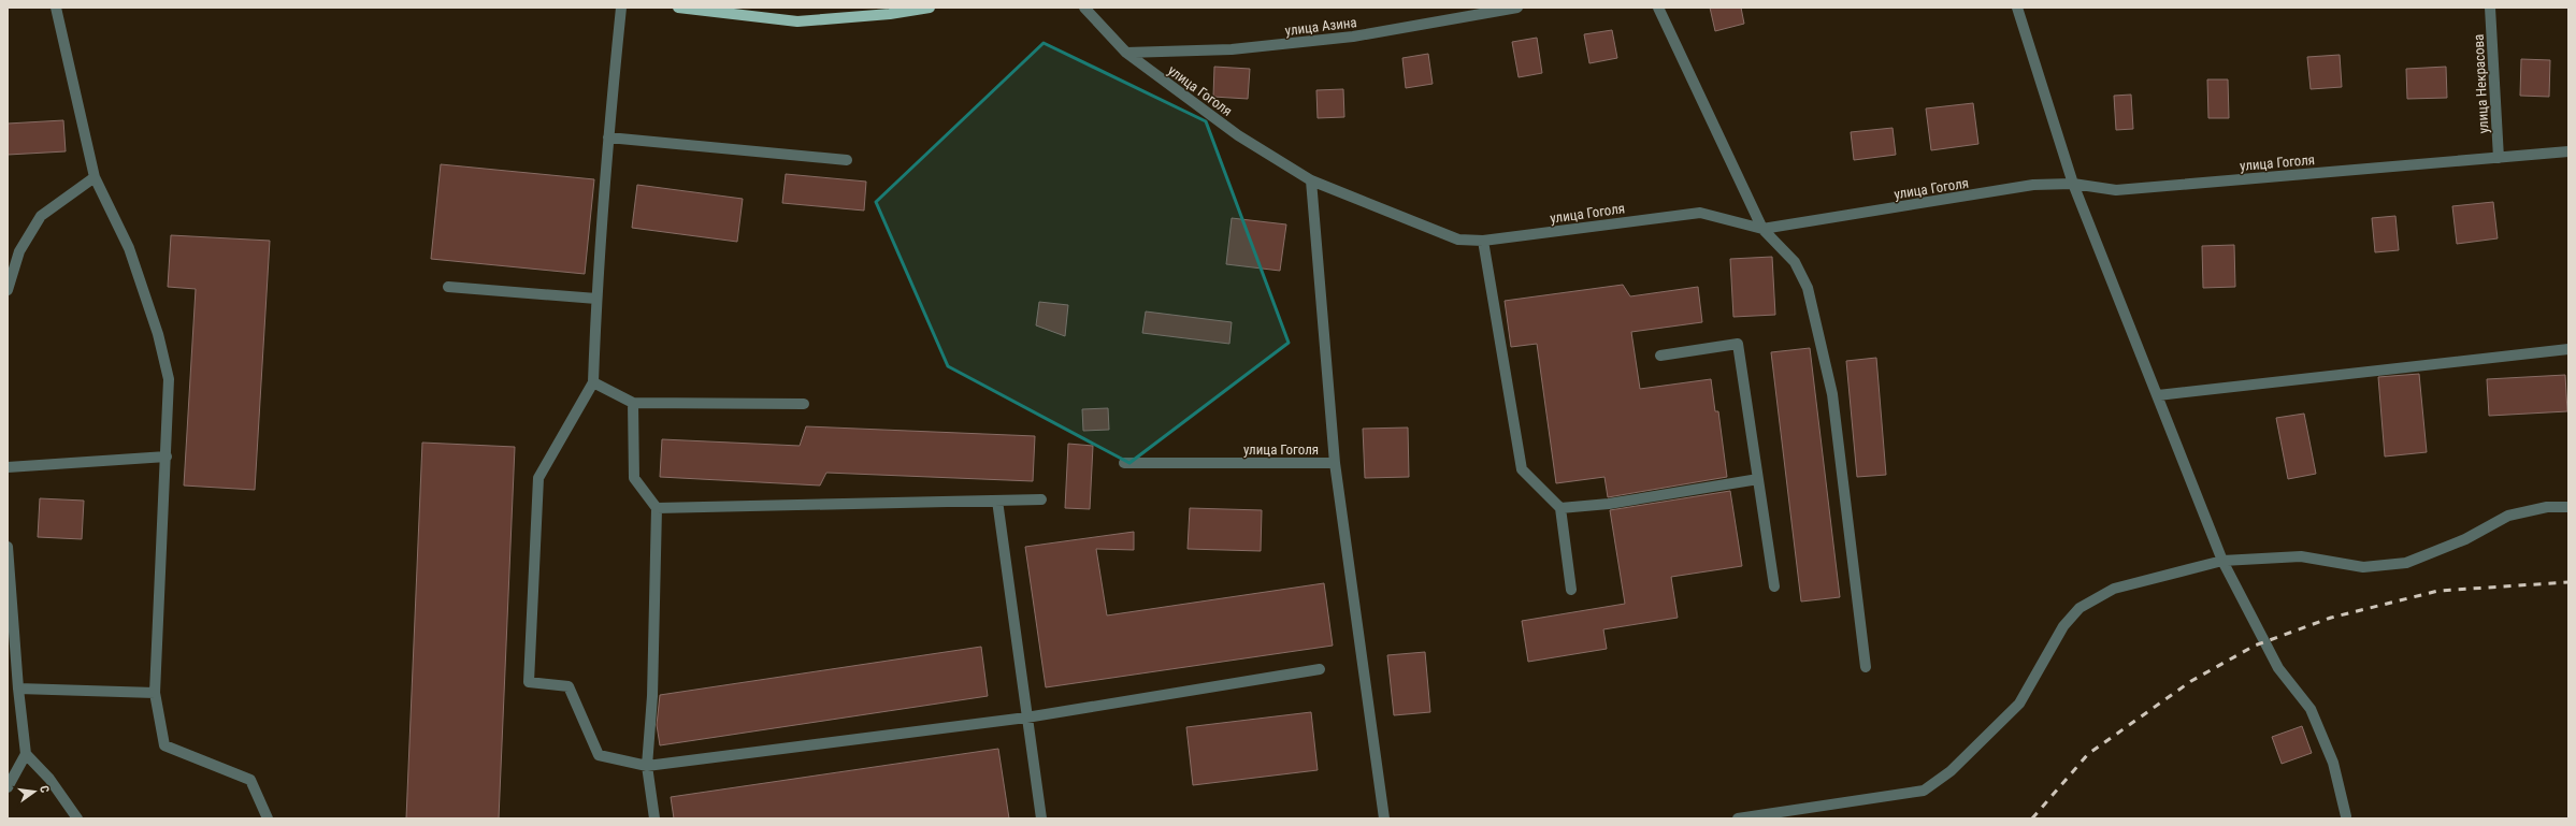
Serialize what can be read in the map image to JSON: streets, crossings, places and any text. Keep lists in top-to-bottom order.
{
  "streets": {
    "street": ["улица Азина", "улица Некрасова", "улица Гоголя"]
  },
  "crossings": [
    ["улица Азина", "улица Гоголя"],
    ["улица Некрасова", "улица Гоголя"]
  ],
  "north": "right"
}
